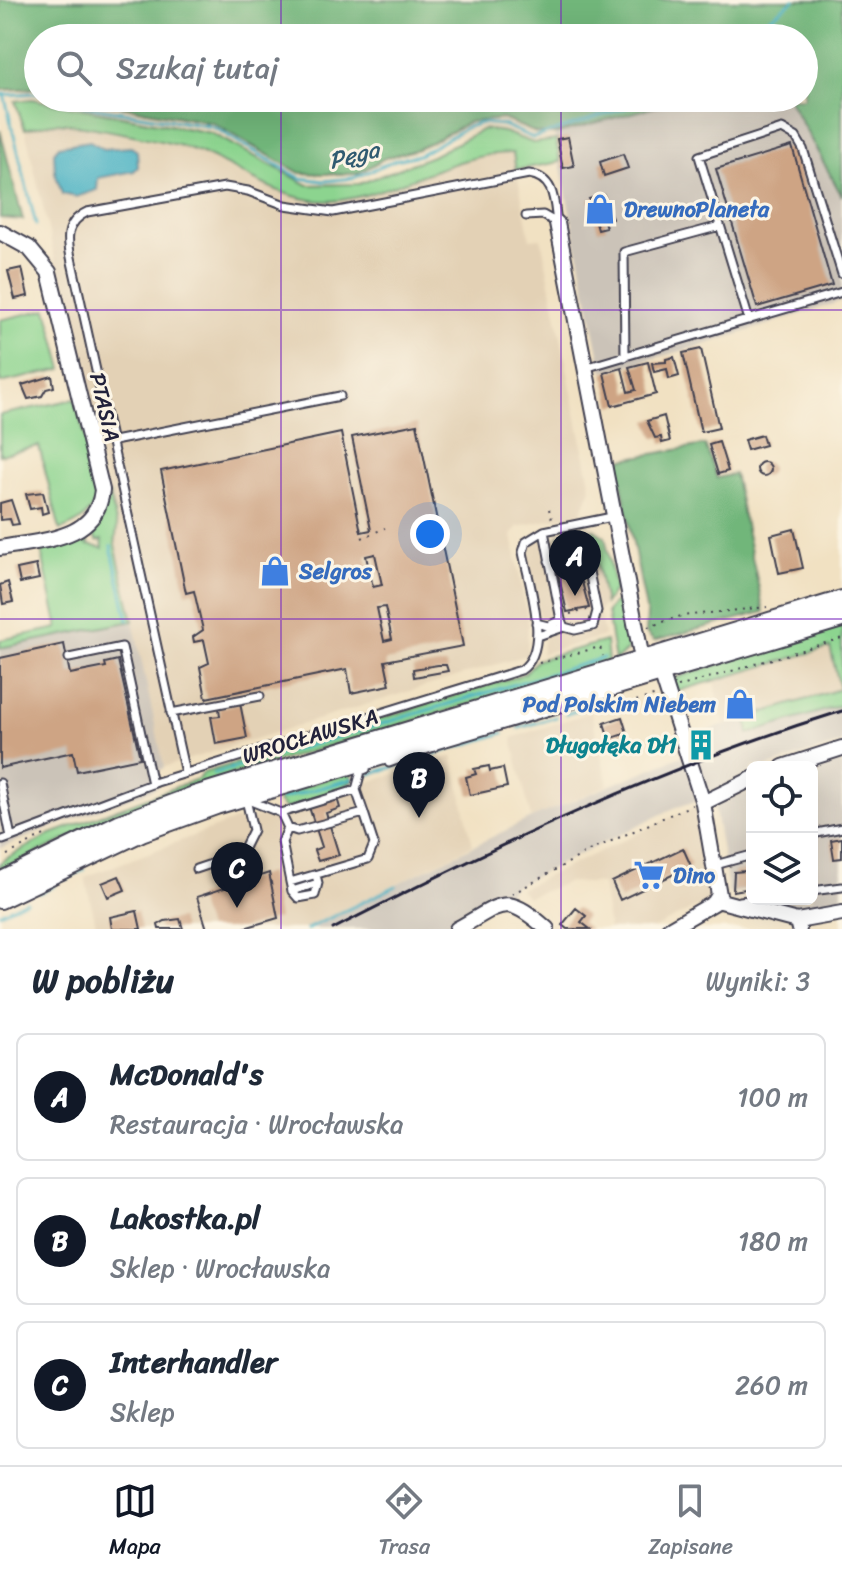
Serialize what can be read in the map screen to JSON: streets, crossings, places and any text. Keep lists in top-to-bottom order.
{
  "streets": {
    "main road": ["WROCŁAWSKA"],
    "street": ["PTASIA"]
  },
  "water": ["Pęga"],
  "places": {
    "shop": ["DrewnoPlaneta", "Selgros", "Pod Polskim Niebem"],
    "building": ["Długołęka Dł1"],
    "supermarket": ["Dino"]
  },
  "page": {
    "search": "Szukaj tutaj",
    "pins": ["A", "B", "C"],
    "heading": ["W pobliżu", "Wyniki: 3"],
    "list": [
      {
        "mark": "A",
        "name": "McDonald's",
        "note": "Restauracja · Wrocławska",
        "value": "100 m"
      },
      {
        "mark": "B",
        "name": "Lakostka.pl",
        "note": "Sklep · Wrocławska",
        "value": "180 m"
      },
      {
        "mark": "C",
        "name": "Interhandler",
        "note": "Sklep",
        "value": "260 m"
      }
    ],
    "nav": ["Mapa", "Trasa", "Zapisane"]
  }
}
